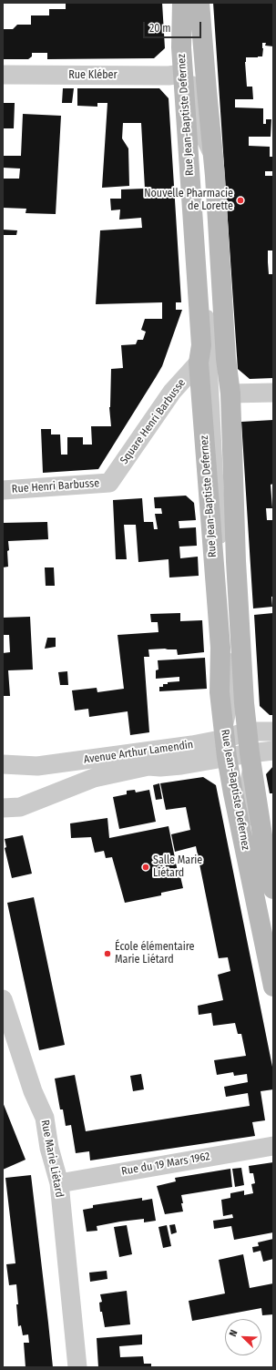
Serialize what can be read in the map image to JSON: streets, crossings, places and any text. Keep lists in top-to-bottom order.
{
  "streets": {
    "main road": ["Rue Jean-Baptiste Defernez"],
    "street": [
      "Rue Kléber",
      "Square Henri Barbusse",
      "Rue Henri Barbusse",
      "Avenue Arthur Lamendin",
      "Rue Marie Liétard",
      "Rue du 19 Mars 1962"
    ]
  },
  "crossings": [
    ["Rue Kléber", "Rue Jean-Baptiste Defernez"],
    ["Rue Jean-Baptiste Defernez", "Square Henri Barbusse"],
    ["Rue Jean-Baptiste Defernez", "Avenue Arthur Lamendin"],
    ["Square Henri Barbusse", "Rue Henri Barbusse"],
    ["Rue Marie Liétard", "Rue du 19 Mars 1962"]
  ],
  "places": ["Nouvelle Pharmacie de Lorette", "Salle Marie Liétard", "École élémentaire Marie Liétard"],
  "scale_bar": "20 m",
  "north": "top left"
}
